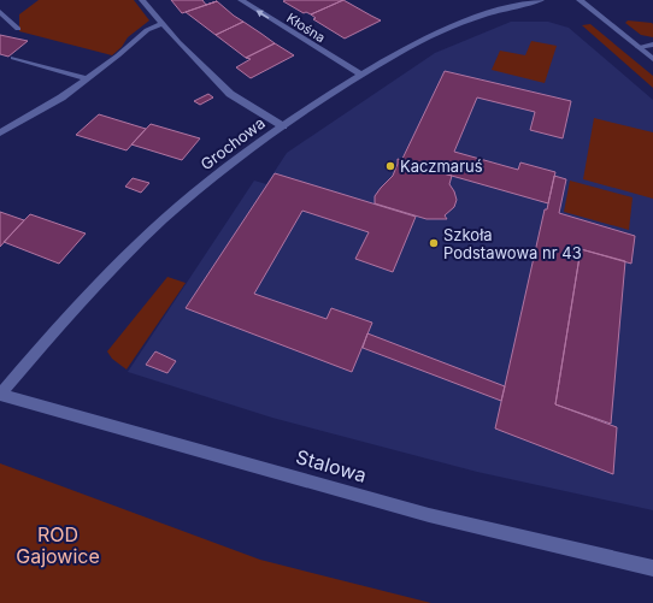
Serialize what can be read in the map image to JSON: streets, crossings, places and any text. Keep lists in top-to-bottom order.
{
  "streets": {
    "street": ["Kłośna", "Grochowa", "Stalowa"]
  },
  "crossings": [
    ["Kłośna", "Grochowa"],
    ["Grochowa", "Stalowa"]
  ],
  "parks": ["ROD Gajowice"],
  "places": ["Kaczmaruś", "Szkoła Podstawowa nr 43"]
}
